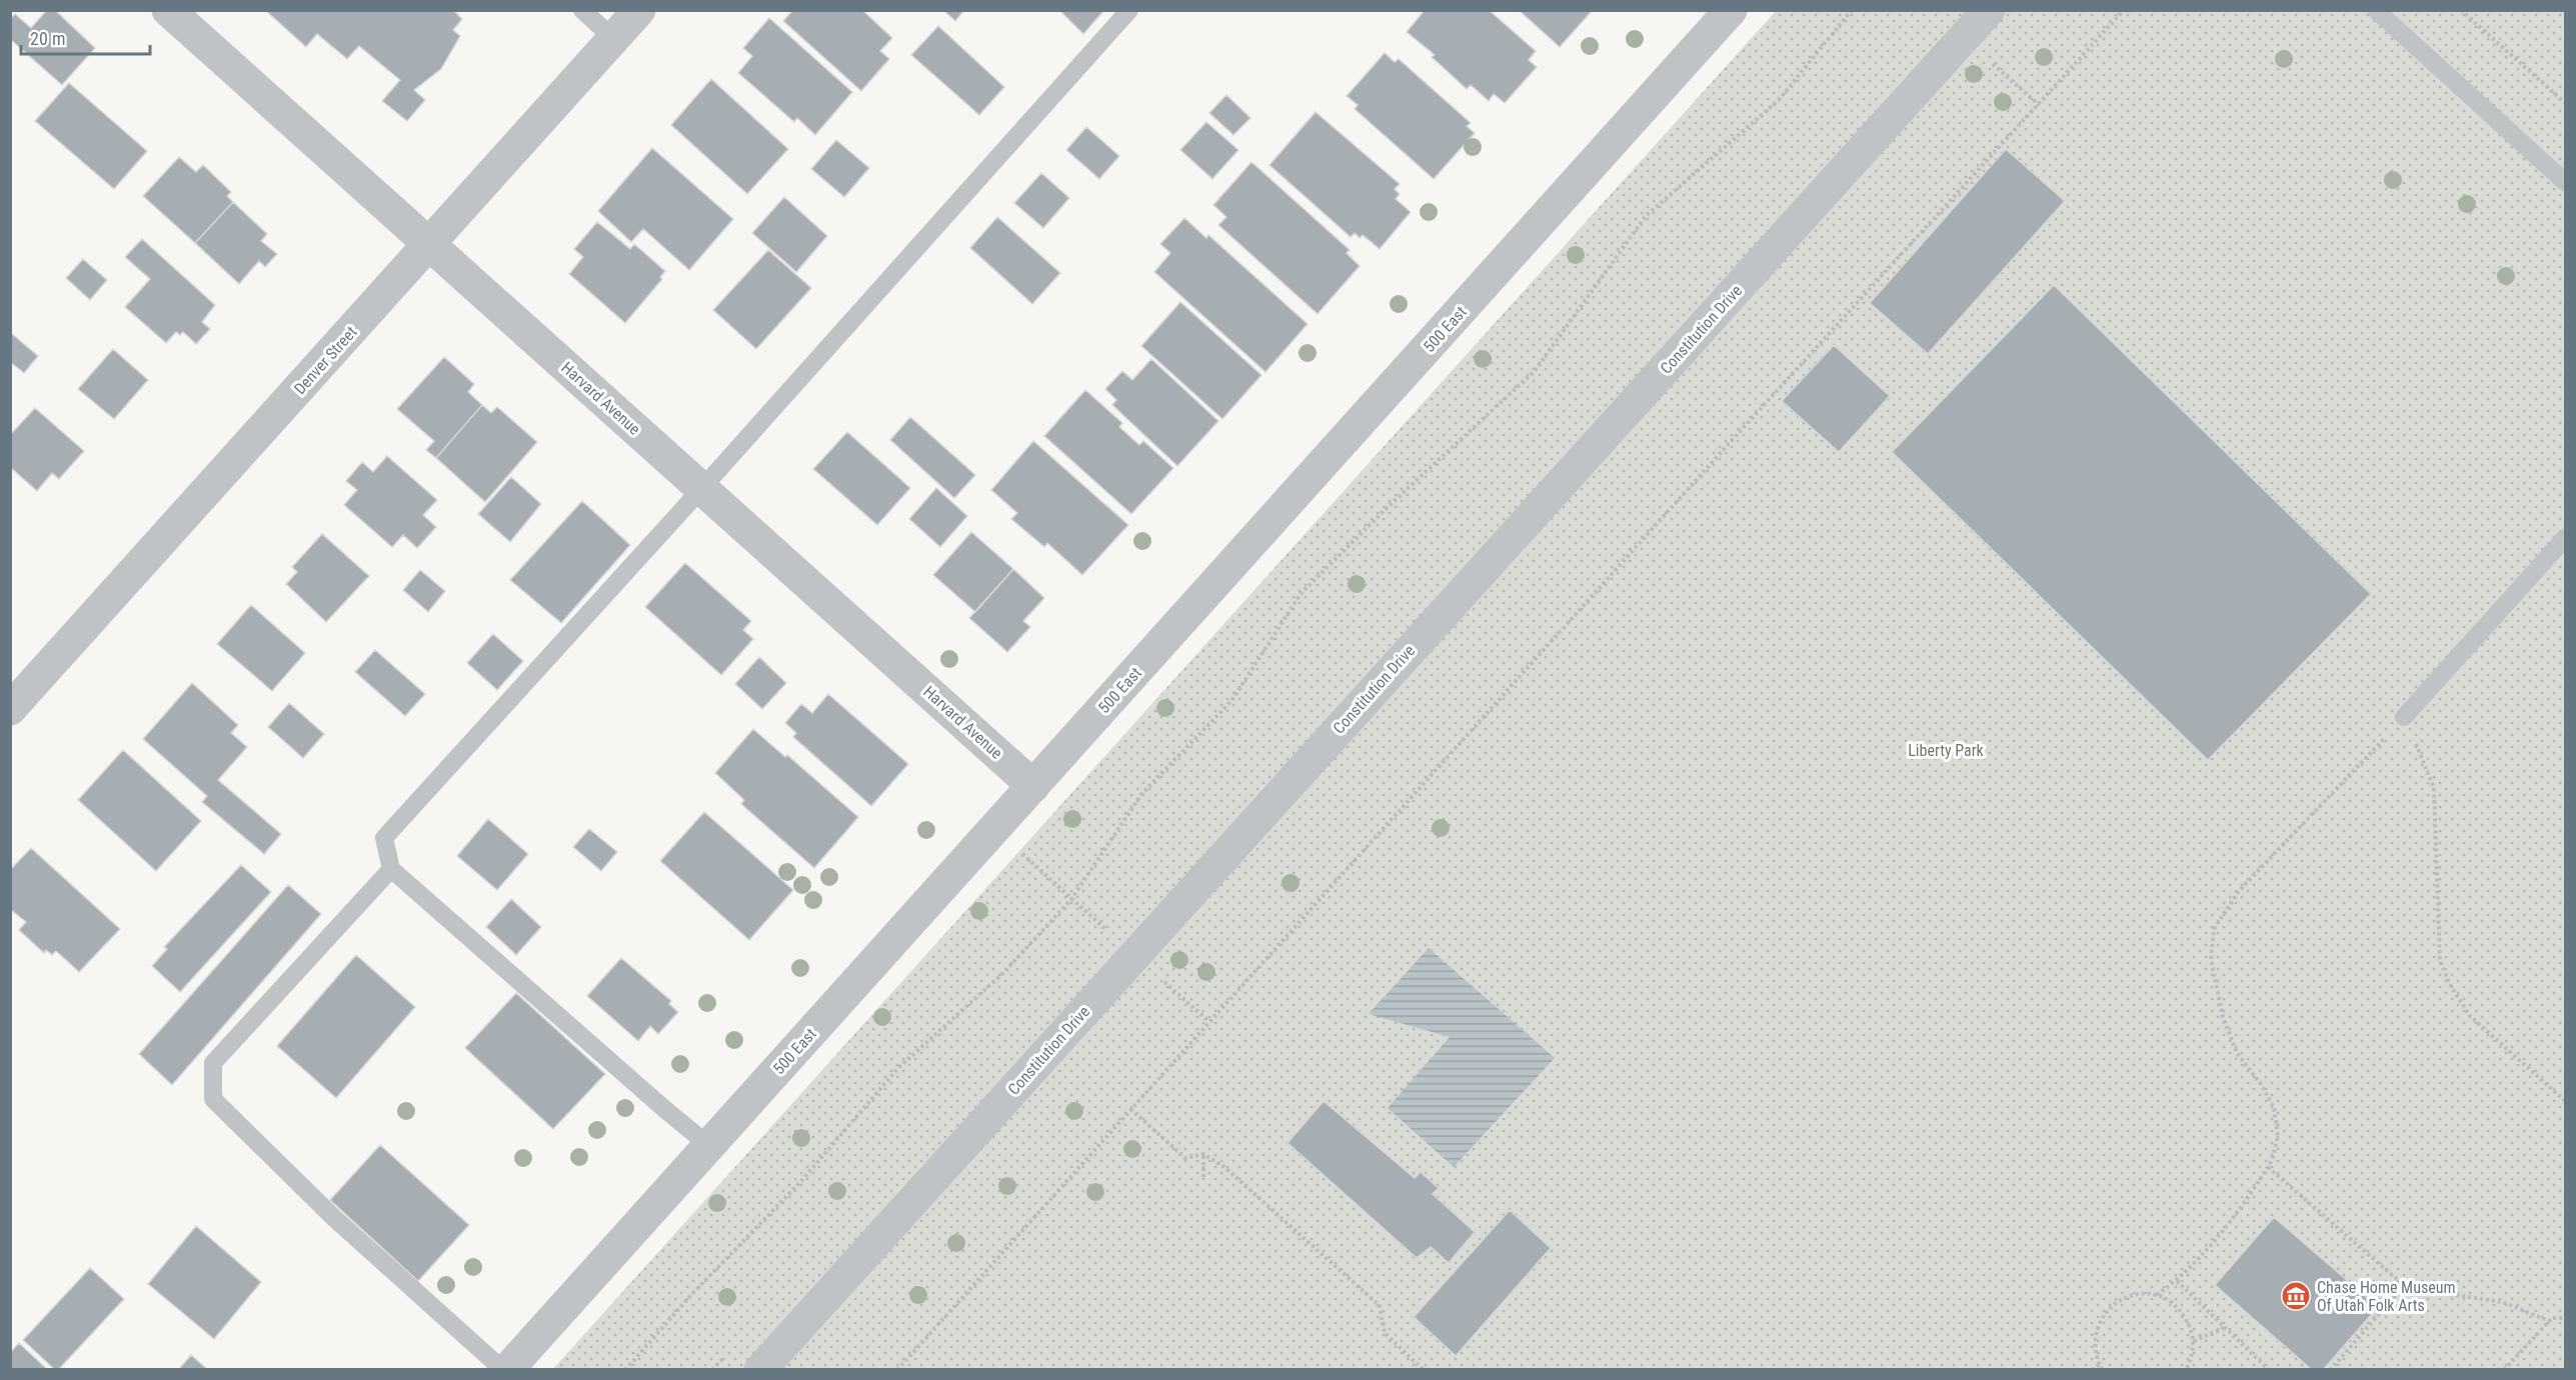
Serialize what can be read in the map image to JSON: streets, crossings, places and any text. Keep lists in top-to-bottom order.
{
  "streets": {
    "street": [
      "500 East",
      "Constitution Drive",
      "Denver Street",
      "Harvard Avenue"
    ]
  },
  "crossings": [
    ["500 East", "Harvard Avenue"],
    ["Denver Street", "Harvard Avenue"]
  ],
  "parks": ["Liberty Park"],
  "places": {
    "museum": ["Chase Home Museum Of Utah Folk Arts"]
  },
  "scale_bar": "20 m"
}
